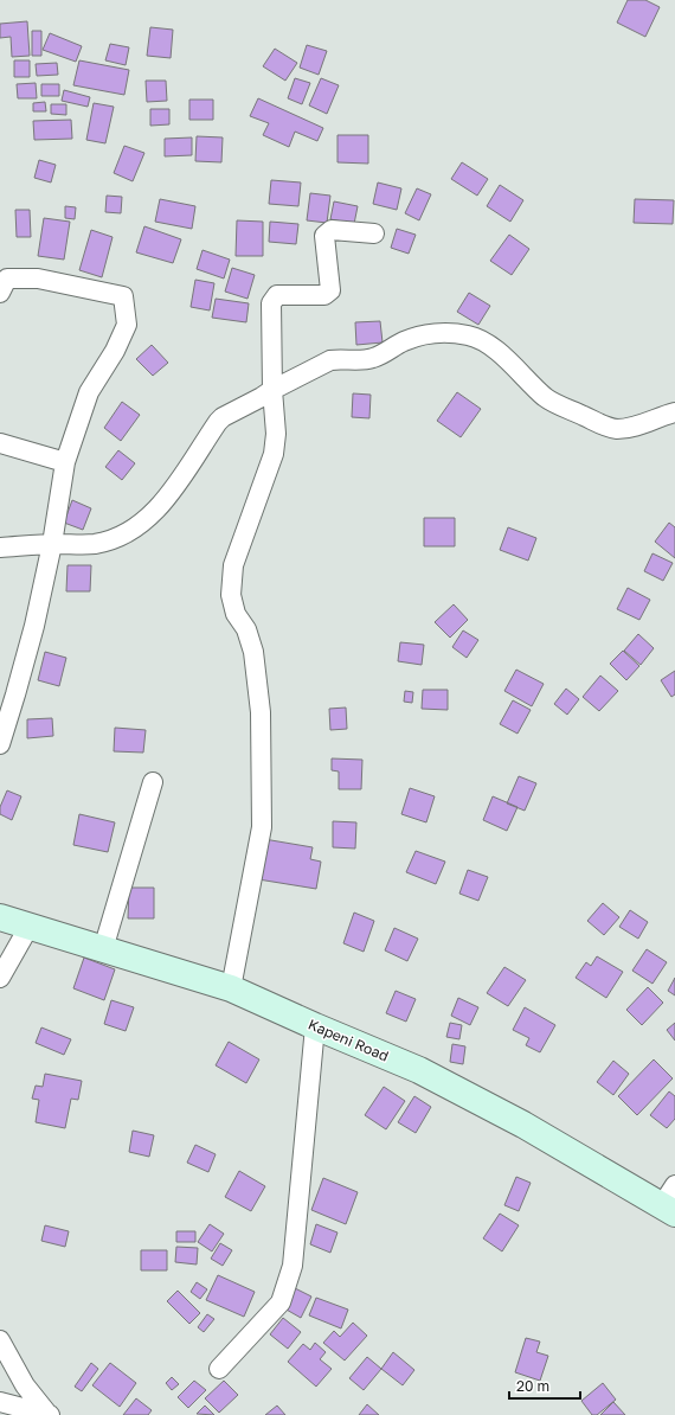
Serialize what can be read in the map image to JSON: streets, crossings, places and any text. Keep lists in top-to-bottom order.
{
  "streets": {
    "main road": ["Kapeni Road"]
  },
  "scale_bar": "20 m"
}
